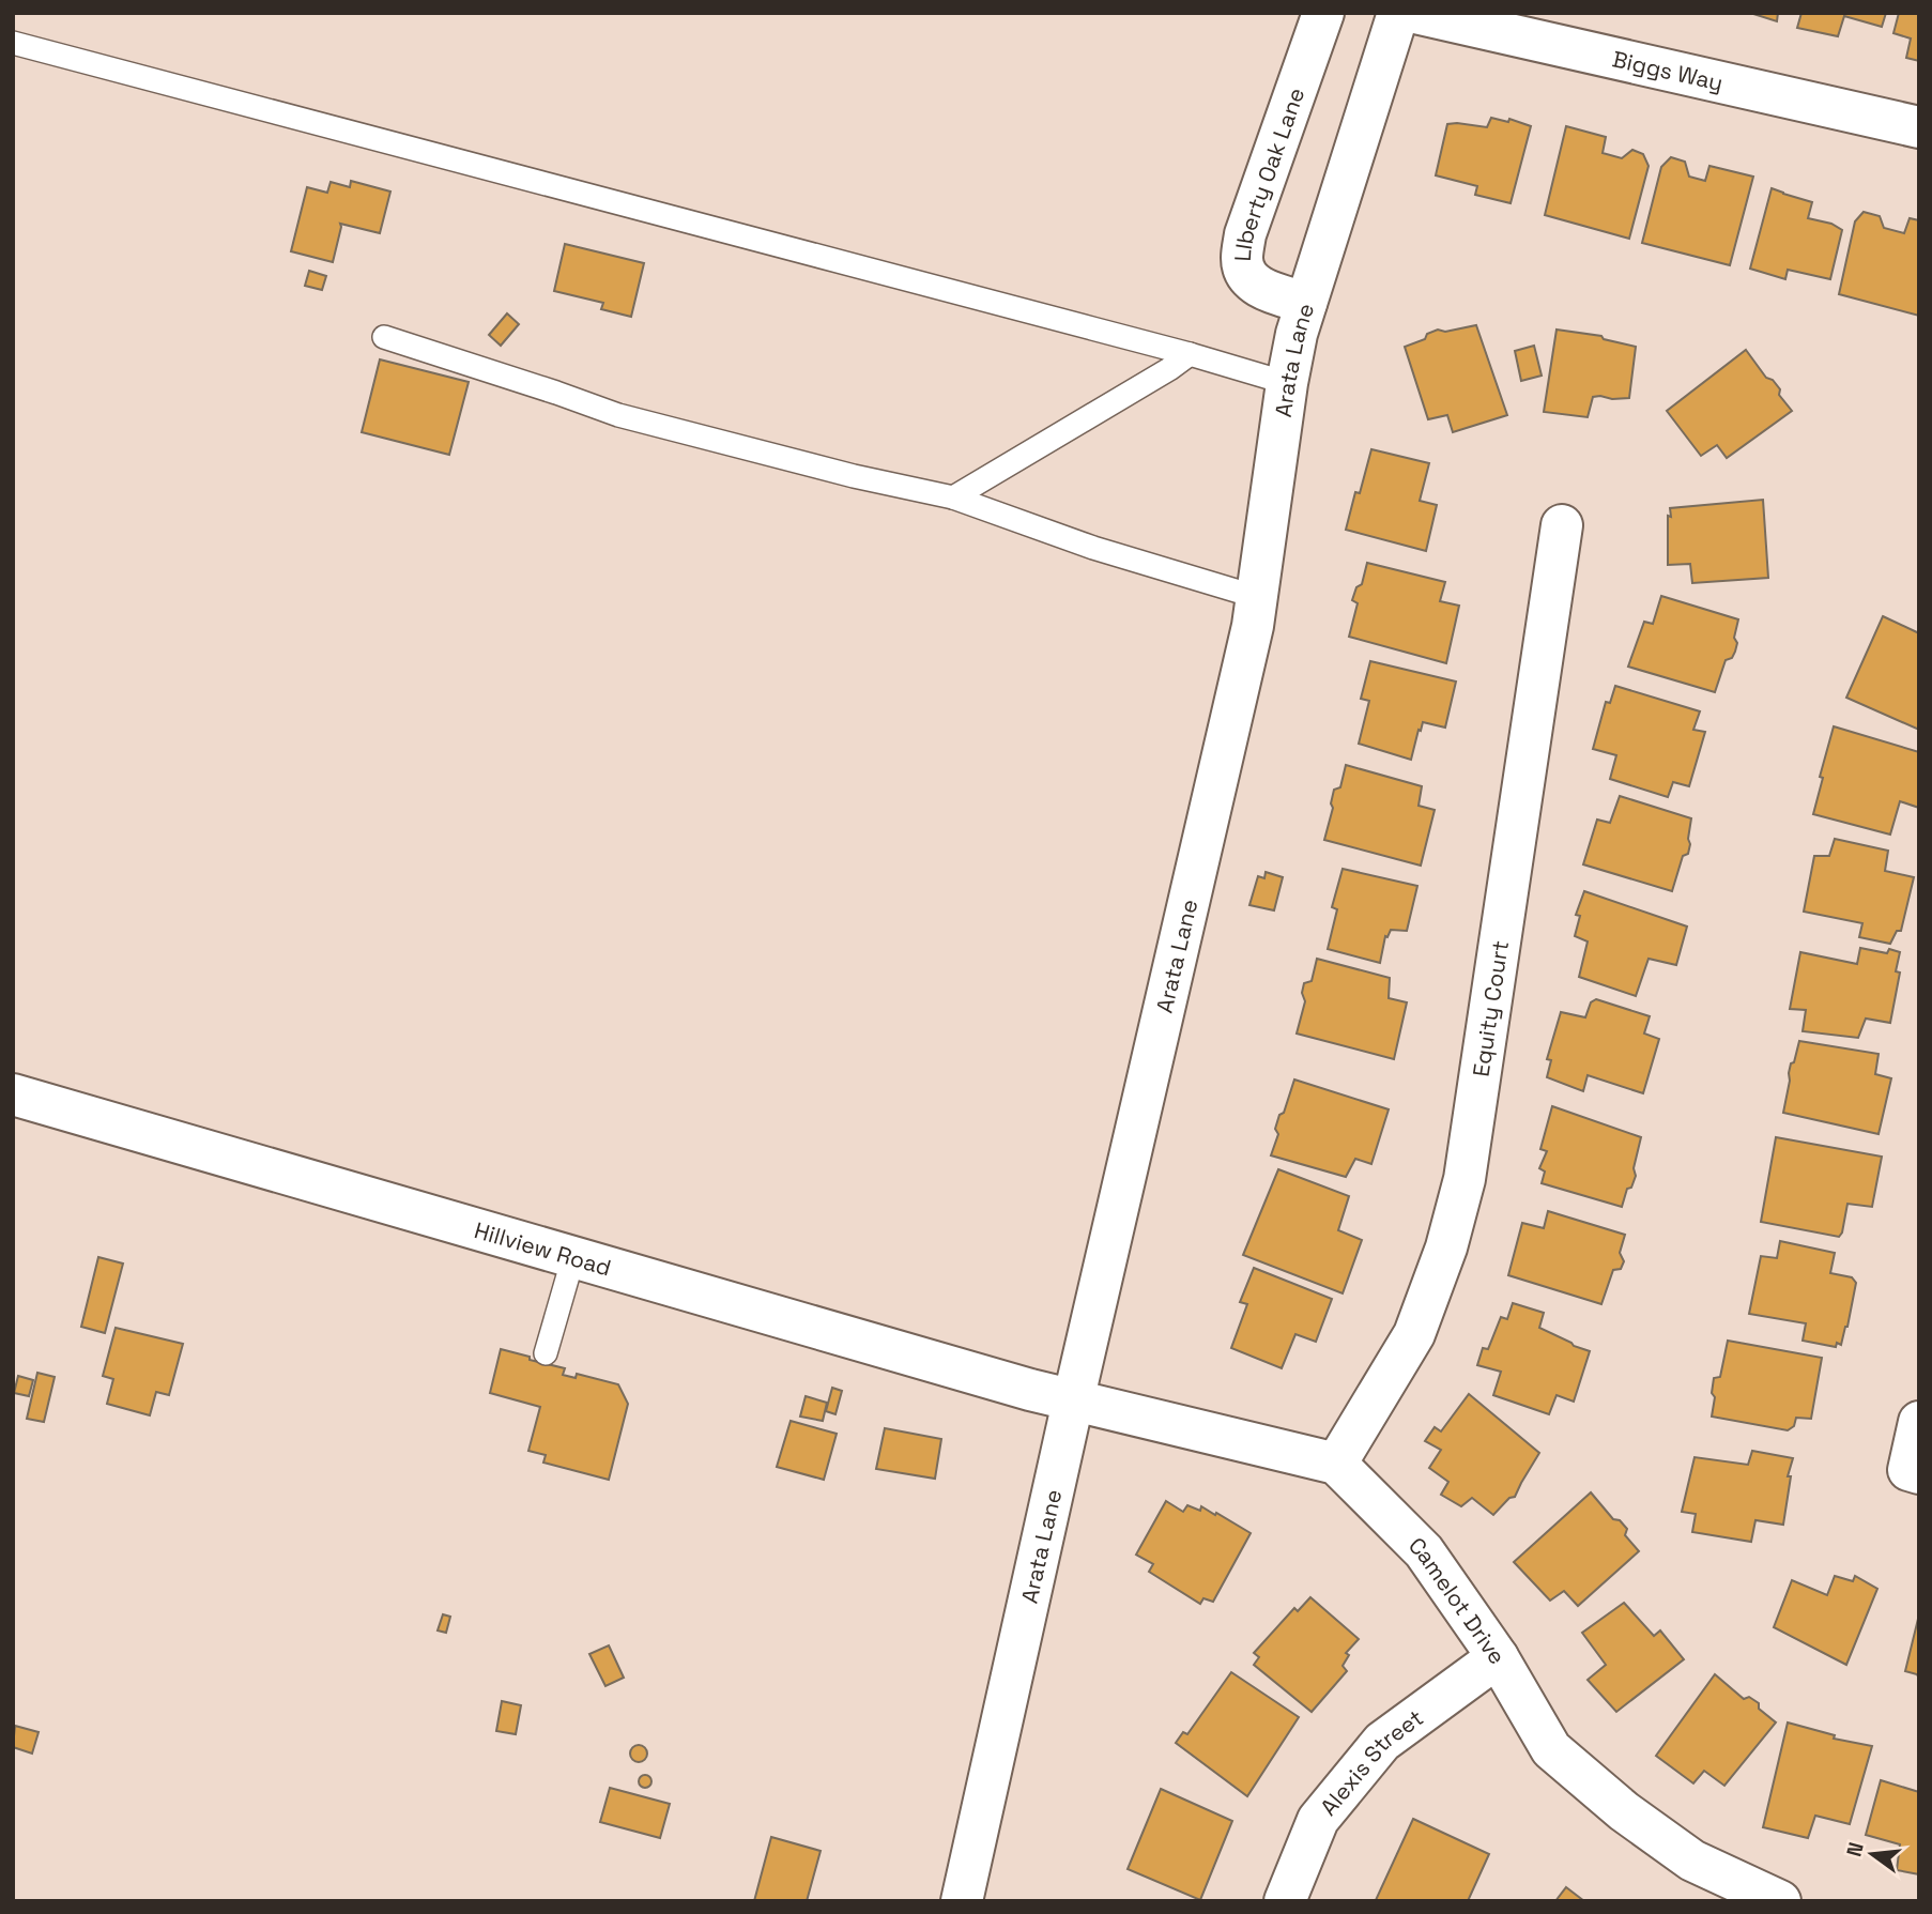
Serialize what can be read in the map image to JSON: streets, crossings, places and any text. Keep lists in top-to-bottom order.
{
  "streets": {
    "street": [
      "Biggs Way",
      "LIberty Oak Lane",
      "Arata Lane",
      "Equity Court",
      "Hillview Road",
      "Camelot Drive",
      "Alexis Street"
    ]
  },
  "crossings": [
    ["LIberty Oak Lane", "Arata Lane"],
    ["Arata Lane", "Hillview Road"],
    ["Equity Court", "Camelot Drive"],
    ["Camelot Drive", "Alexis Street"]
  ],
  "north": "left"
}
